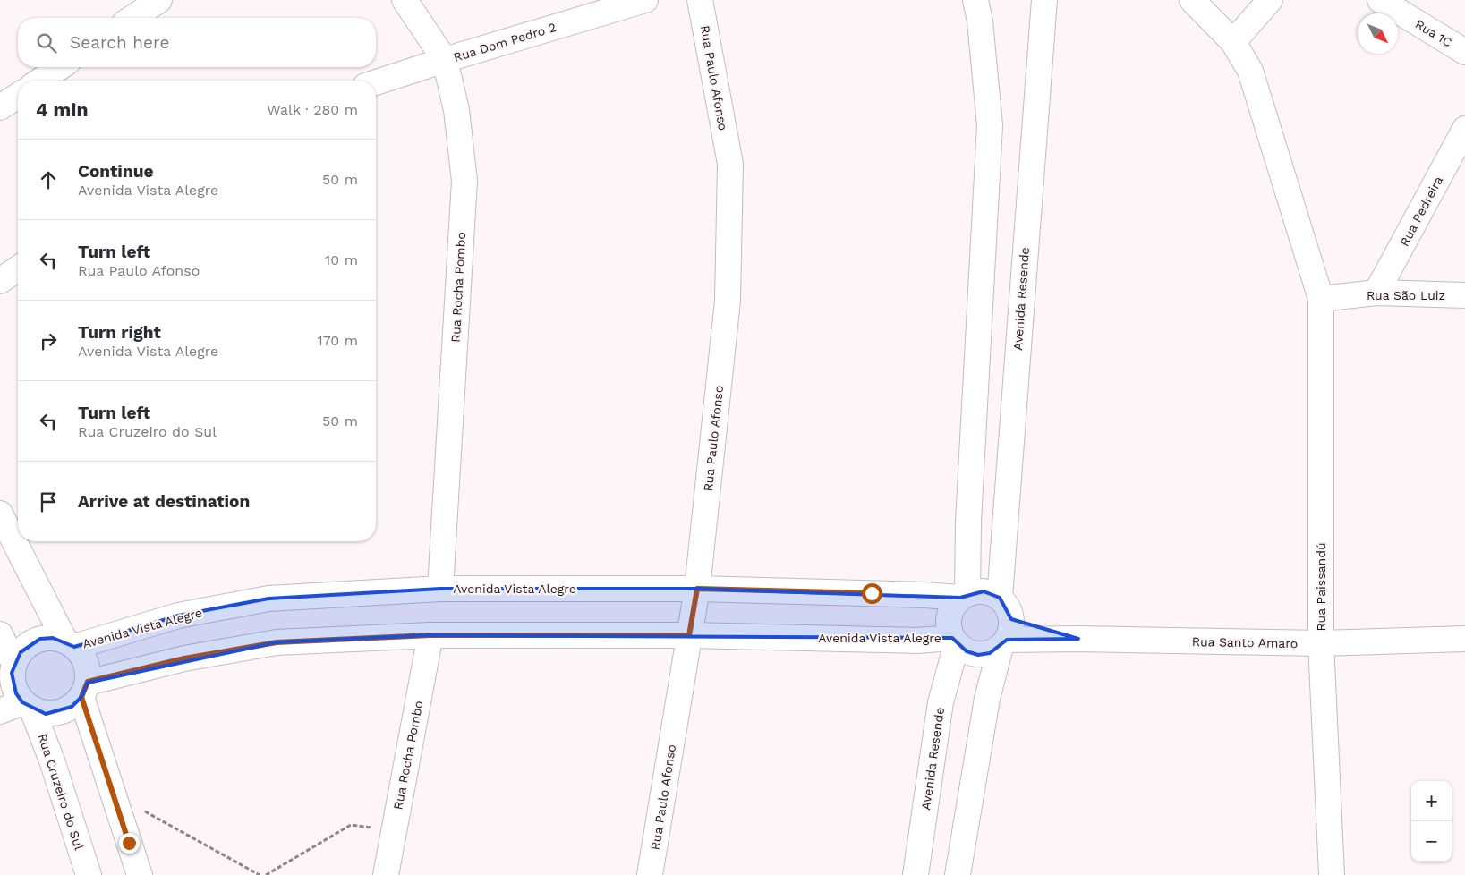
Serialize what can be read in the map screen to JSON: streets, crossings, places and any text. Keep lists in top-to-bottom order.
{
  "streets": {
    "street": [
      "Rua 1C",
      "Rua Dom Pedro 2",
      "Rua Paulo Afonso",
      "Rua Pedreira",
      "Rua Rocha Pombo",
      "Rua São Luiz",
      "Avenida Resende",
      "Rua Paissandú",
      "Avenida Vista Alegre",
      "Rua Santo Amaro",
      "Rua Cruzeiro do Sul"
    ]
  },
  "crossings": [
    ["Rua Dom Pedro 2", "Rua Rocha Pombo"],
    ["Rua Paulo Afonso", "Avenida Vista Alegre"],
    ["Rua Pedreira", "Rua São Luiz"],
    ["Rua Rocha Pombo", "Avenida Vista Alegre"],
    ["Rua São Luiz", "Rua Paissandú"],
    ["Avenida Resende", "Avenida Vista Alegre"],
    ["Avenida Resende", "Rua Santo Amaro"],
    ["Rua Paissandú", "Rua Santo Amaro"],
    ["Avenida Vista Alegre", "Rua Santo Amaro"],
    ["Avenida Vista Alegre", "Rua Cruzeiro do Sul"]
  ],
  "north": "bottom right",
  "page": {
    "search": "Search here",
    "heading": ["4 min", "Walk · 280 m"],
    "list": [
      ["Continue", "Avenida Vista Alegre", "50 m"],
      ["Turn left", "Rua Paulo Afonso", "10 m"],
      ["Turn right", "Avenida Vista Alegre", "170 m"],
      ["Turn left", "Rua Cruzeiro do Sul", "50 m"],
      "Arrive at destination"
    ],
    "map_buttons": ["+", "−"]
  }
}
